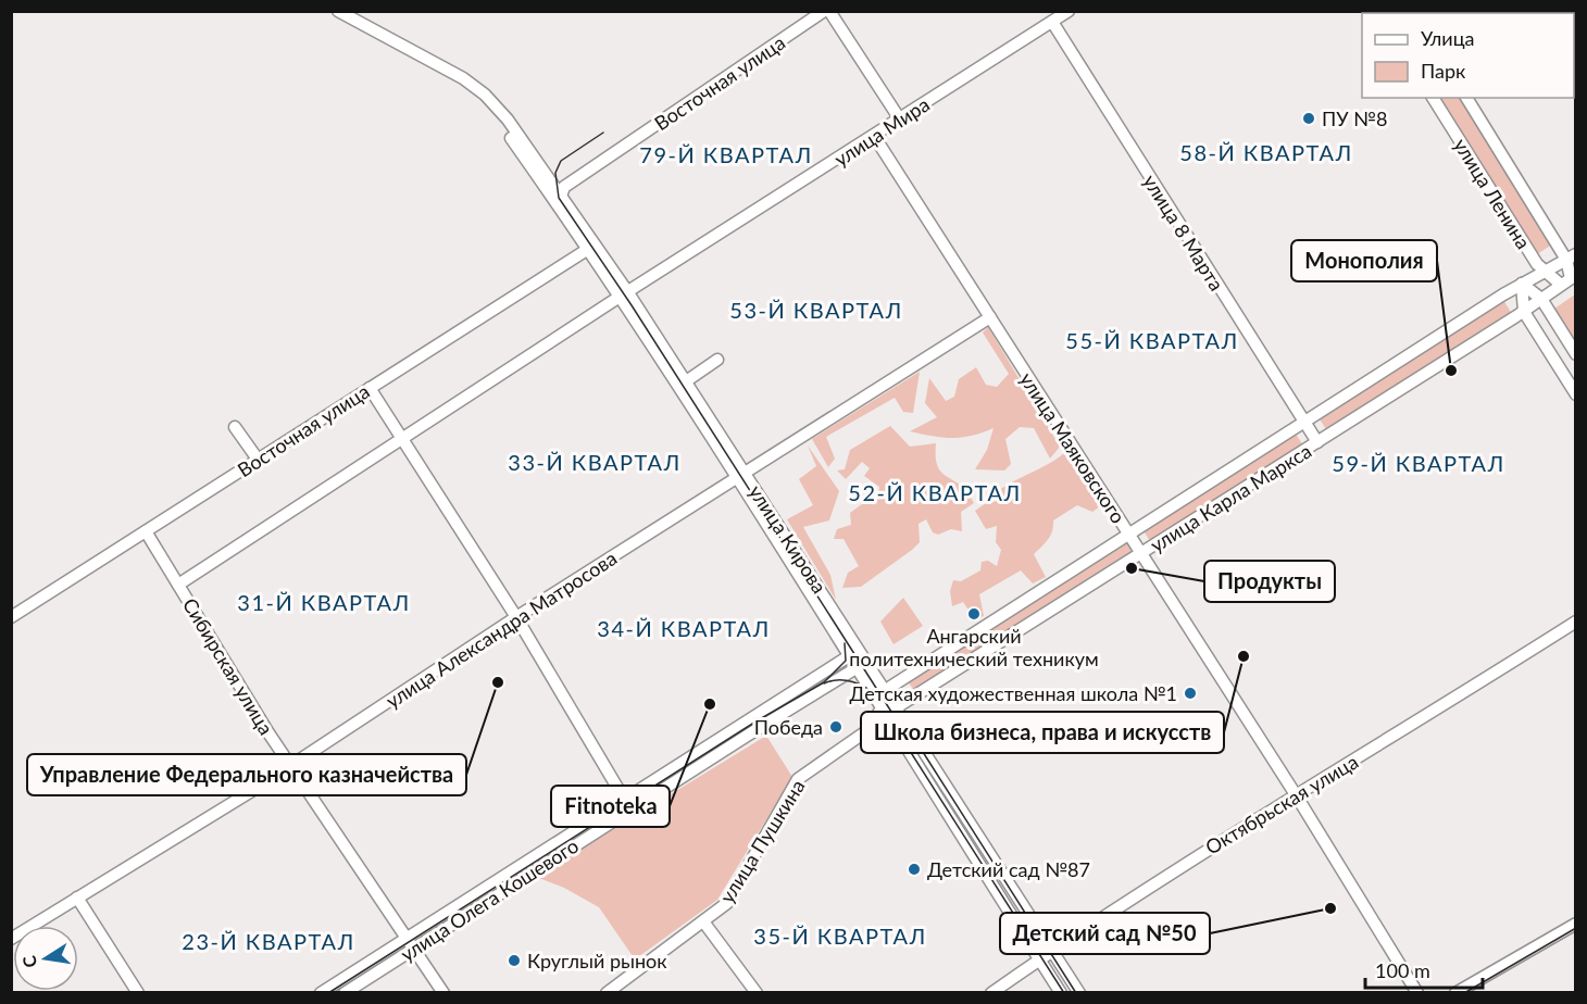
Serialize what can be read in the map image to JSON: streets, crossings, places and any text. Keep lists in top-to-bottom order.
{
  "streets": {
    "street": [
      "Восточная улица",
      "улица Мира",
      "улица Ленина",
      "улица 8 Марта",
      "улица Маяковского",
      "улица Карла Маркса",
      "улица Кирова",
      "улица Александра Матросова",
      "Сибирская улица",
      "Октябрьская улица",
      "улица Пушкина",
      "улица Олега Кошевого"
    ]
  },
  "crossings": [
    ["Восточная улица", "улица Кирова"],
    ["Восточная улица", "Сибирская улица"],
    ["улица Мира", "улица 8 Марта"],
    ["улица Мира", "улица Маяковского"],
    ["улица Мира", "улица Кирова"],
    ["улица Мира", "Сибирская улица"],
    ["улица Ленина", "улица Карла Маркса"],
    ["улица 8 Марта", "улица Карла Маркса"],
    ["улица Маяковского", "улица Карла Маркса"],
    ["улица Маяковского", "улица Александра Матросова"],
    ["улица Маяковского", "Октябрьская улица"],
    ["улица Карла Маркса", "улица Кирова"],
    ["улица Карла Маркса", "улица Пушкина"],
    ["улица Кирова", "улица Александра Матросова"],
    ["улица Кирова", "Октябрьская улица"],
    ["улица Кирова", "улица Пушкина"],
    ["улица Кирова", "улица Олега Кошевого"],
    ["улица Александра Матросова", "Сибирская улица"],
    ["Сибирская улица", "улица Олега Кошевого"]
  ],
  "districts": [
    "58-Й КВАРТАЛ",
    "79-Й КВАРТАЛ",
    "53-Й КВАРТАЛ",
    "55-Й КВАРТАЛ",
    "33-Й КВАРТАЛ",
    "59-Й КВАРТАЛ",
    "52-Й КВАРТАЛ",
    "31-Й КВАРТАЛ",
    "34-Й КВАРТАЛ",
    "35-Й КВАРТАЛ",
    "23-Й КВАРТАЛ"
  ],
  "places": [
    "ПУ №8",
    "Монополия",
    "Продукты",
    "Ангарский политехнический техникум",
    "Школа бизнеса, права и искусств",
    "Управление Федерального казначейства",
    "Детская художественная школа №1",
    "Fitnoteka",
    "Победа",
    "Детский сад №87",
    "Детский сад №50",
    "Круглый рынок"
  ],
  "legend": ["Улица", "Парк"],
  "scale_bar": "100 m",
  "north": "left"
}
